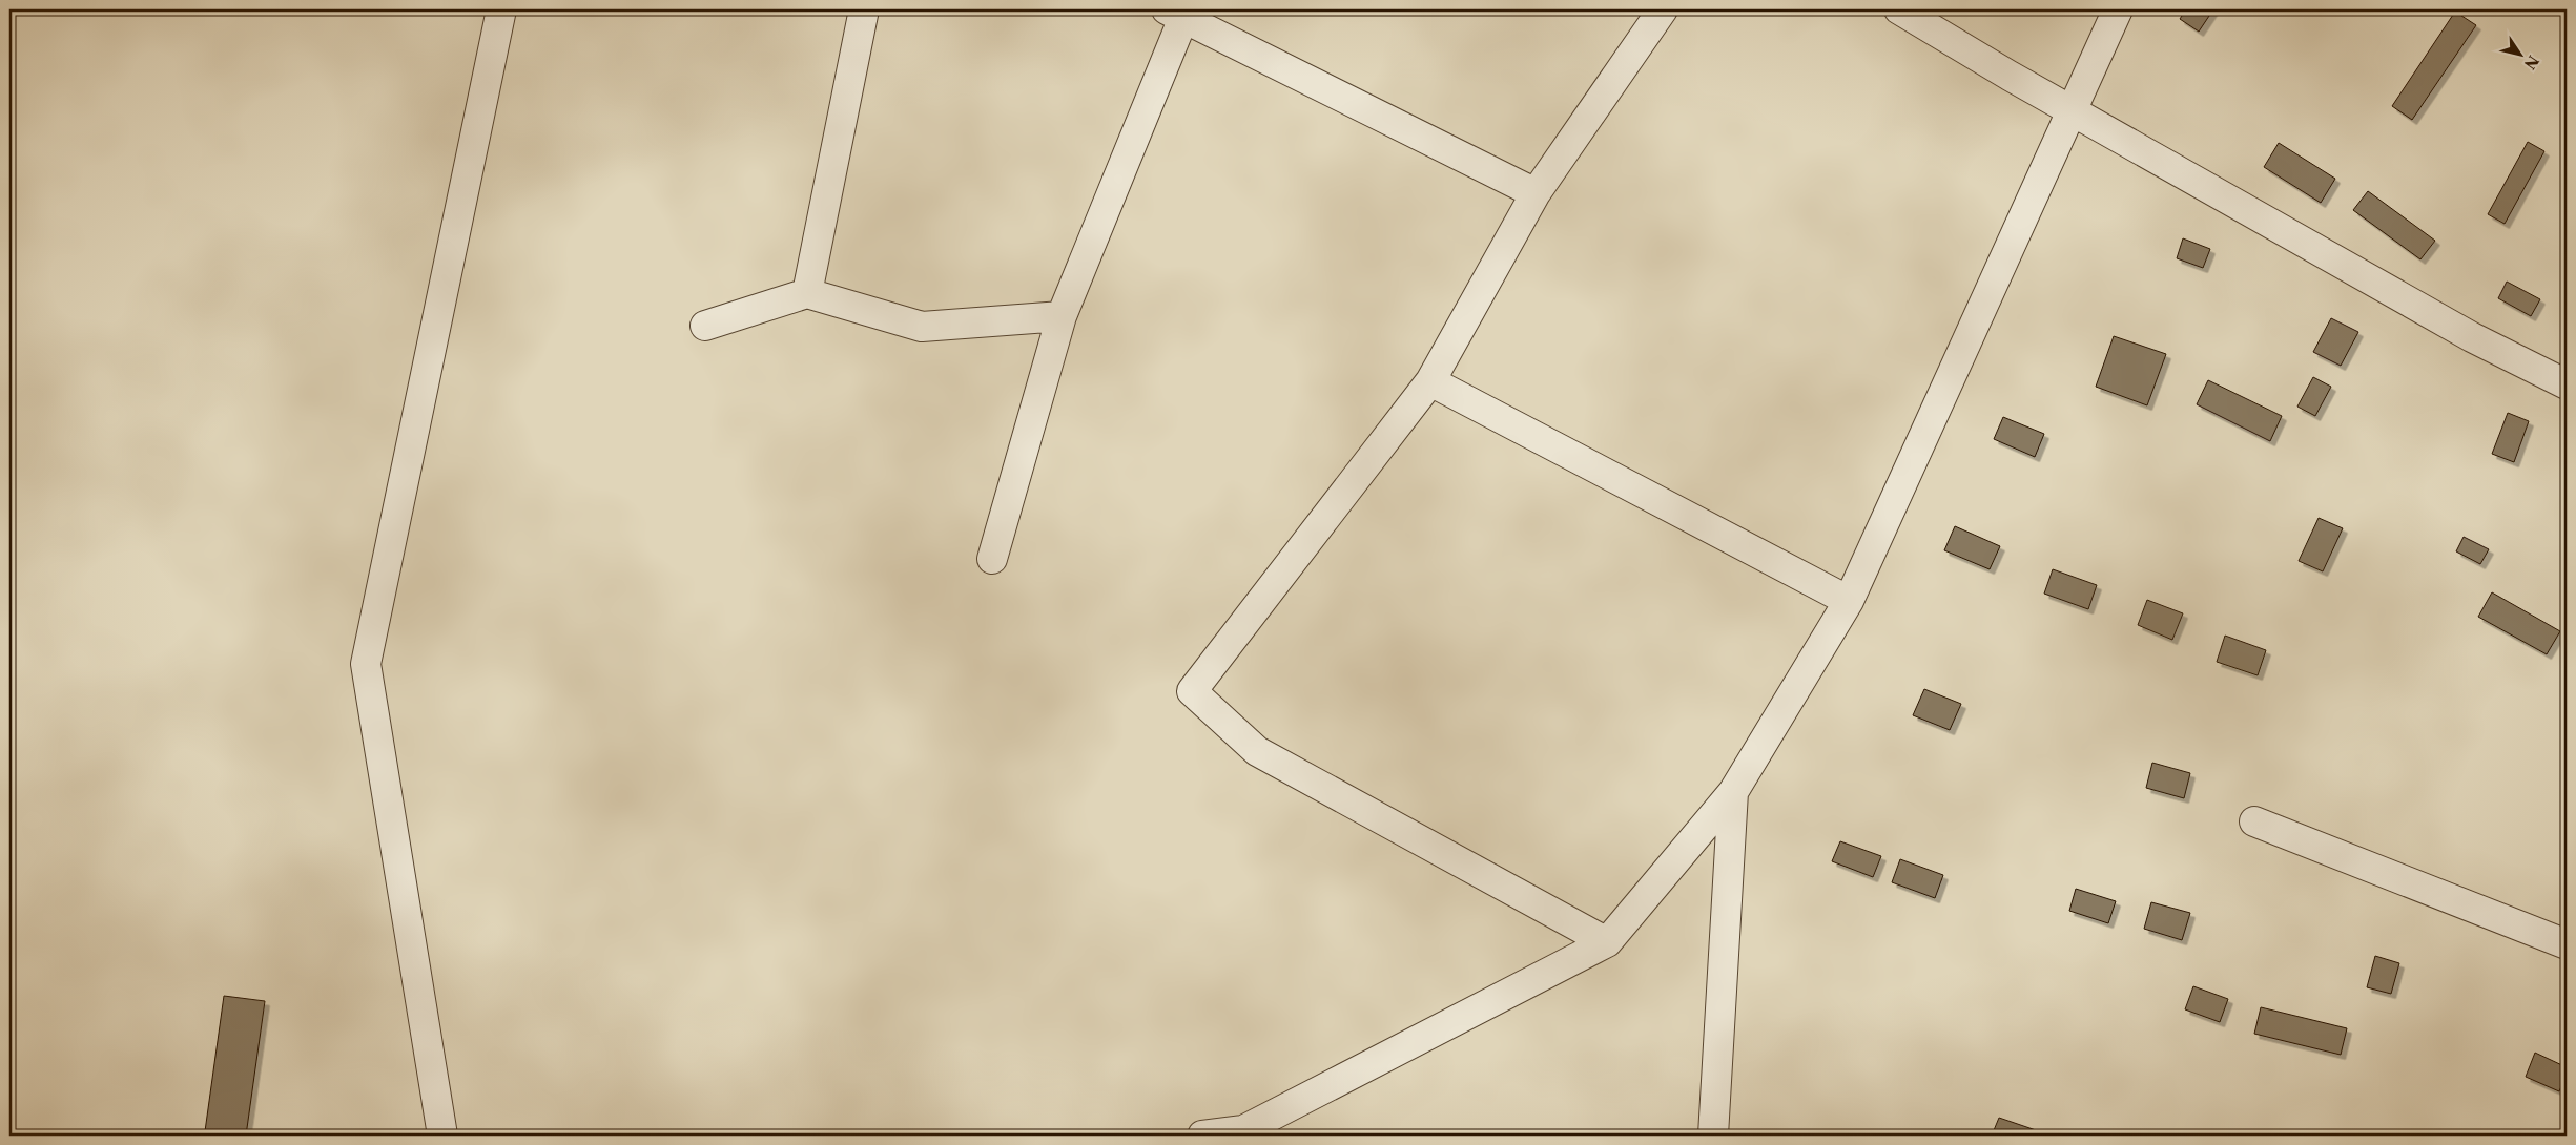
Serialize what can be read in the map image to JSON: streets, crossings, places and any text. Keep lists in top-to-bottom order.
{
  "north": "bottom right"
}
